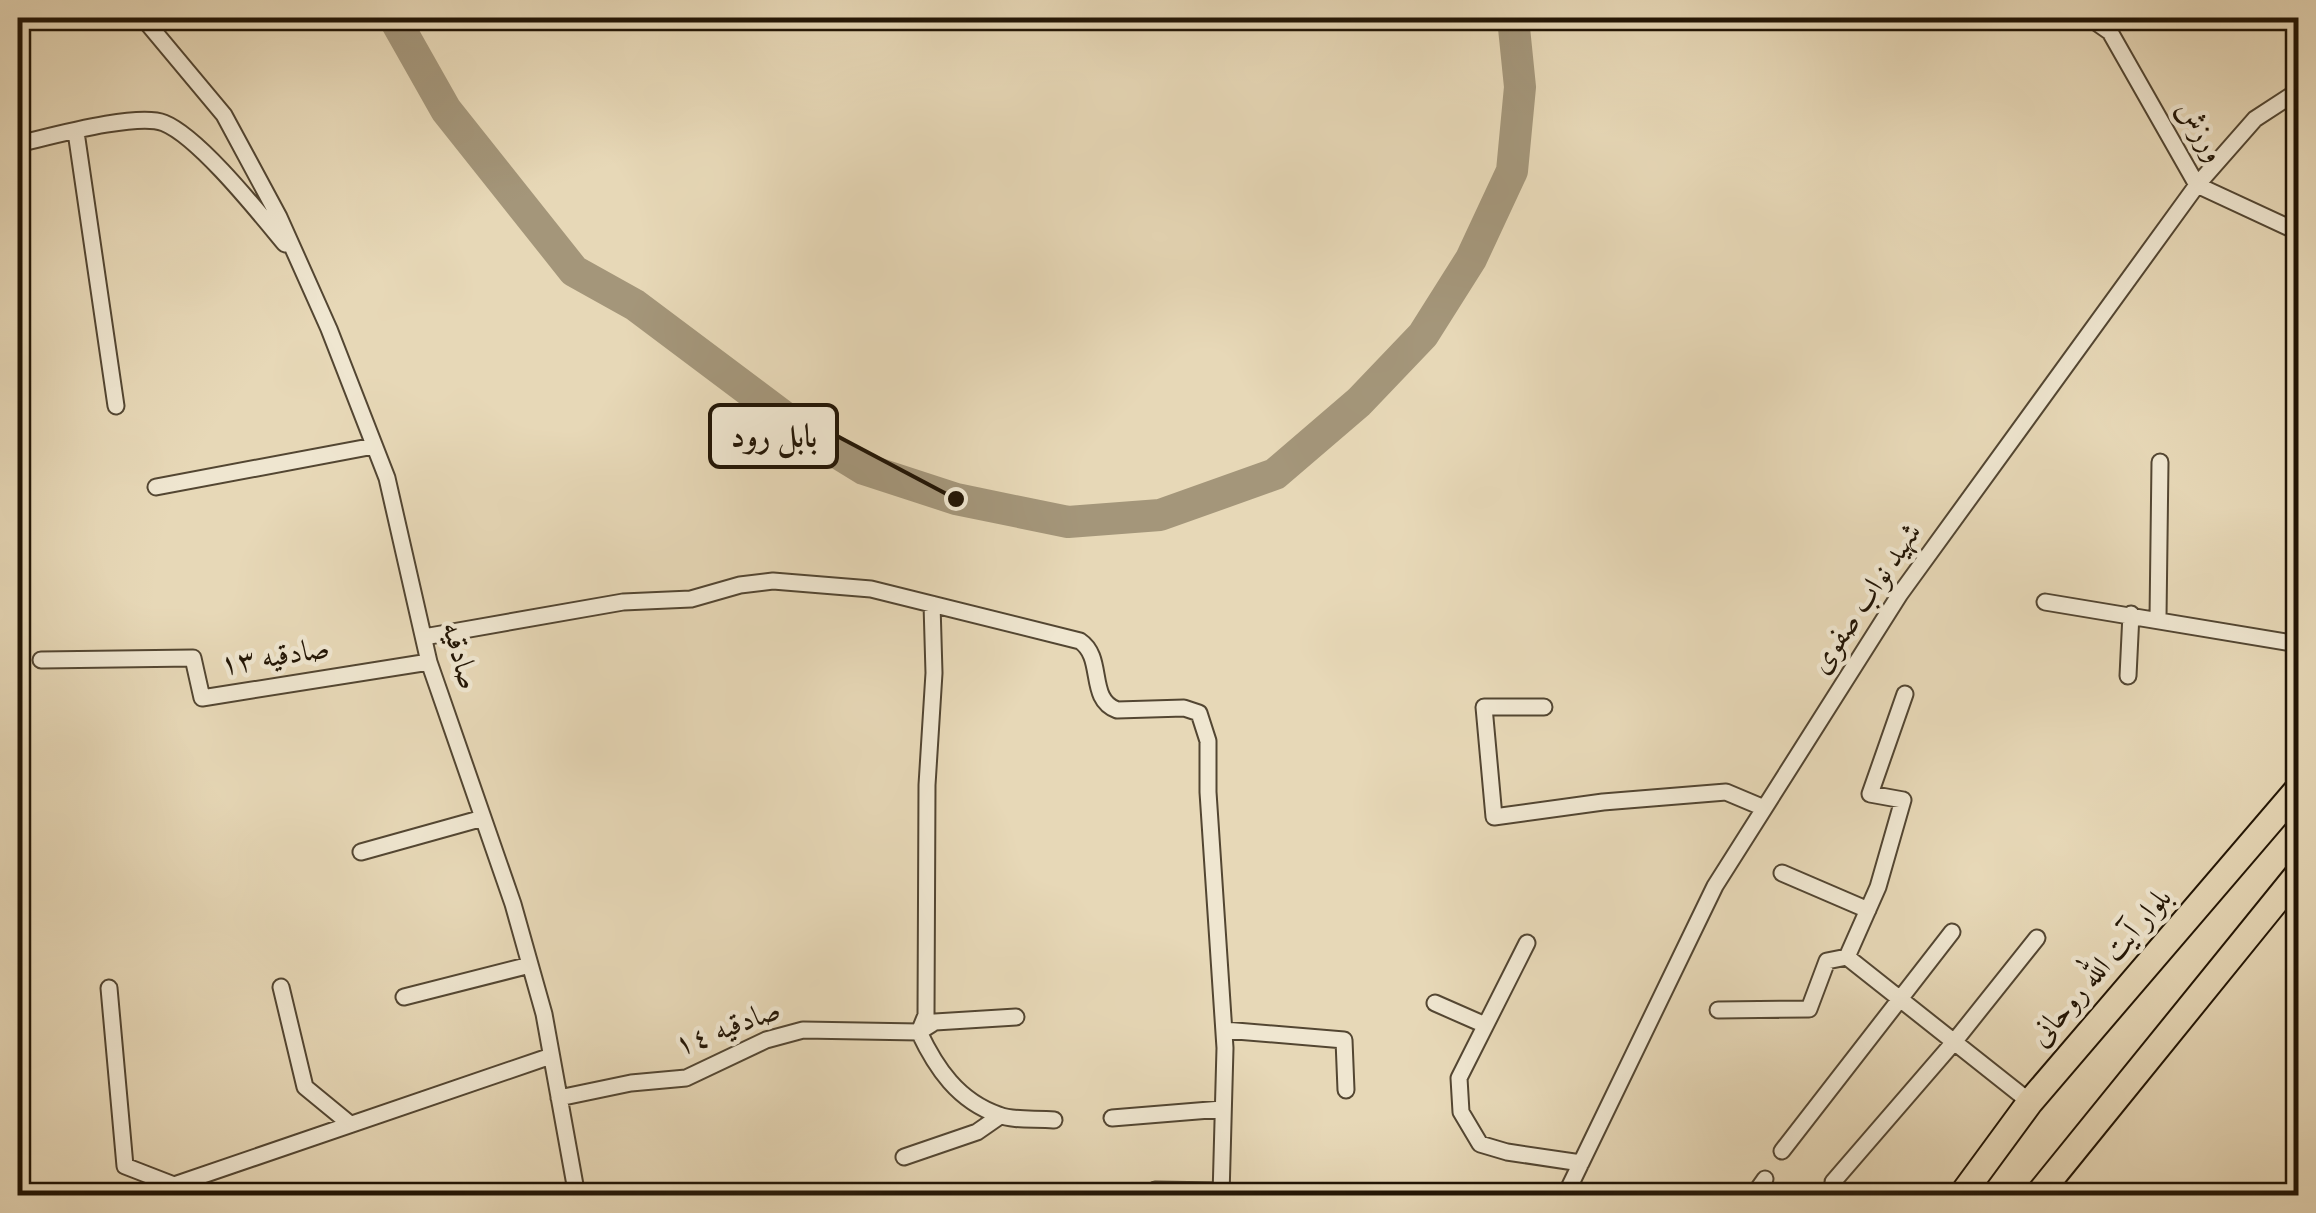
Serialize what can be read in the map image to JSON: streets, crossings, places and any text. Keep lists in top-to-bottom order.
{
  "streets": {
    "main road": ["بلوار آیت الله روحانی"],
    "street": [
      "ورزش",
      "شهید نواب صفوی",
      "صادقیه",
      "صادقیه ۱۳",
      "صادقيه ١٤"
    ]
  },
  "crossings": [
    ["ورزش", "شهید نواب صفوی"],
    ["صادقیه", "صادقیه ۱۳"],
    ["صادقیه", "صادقيه ١٤"]
  ],
  "places": ["بابل رود"]
}
